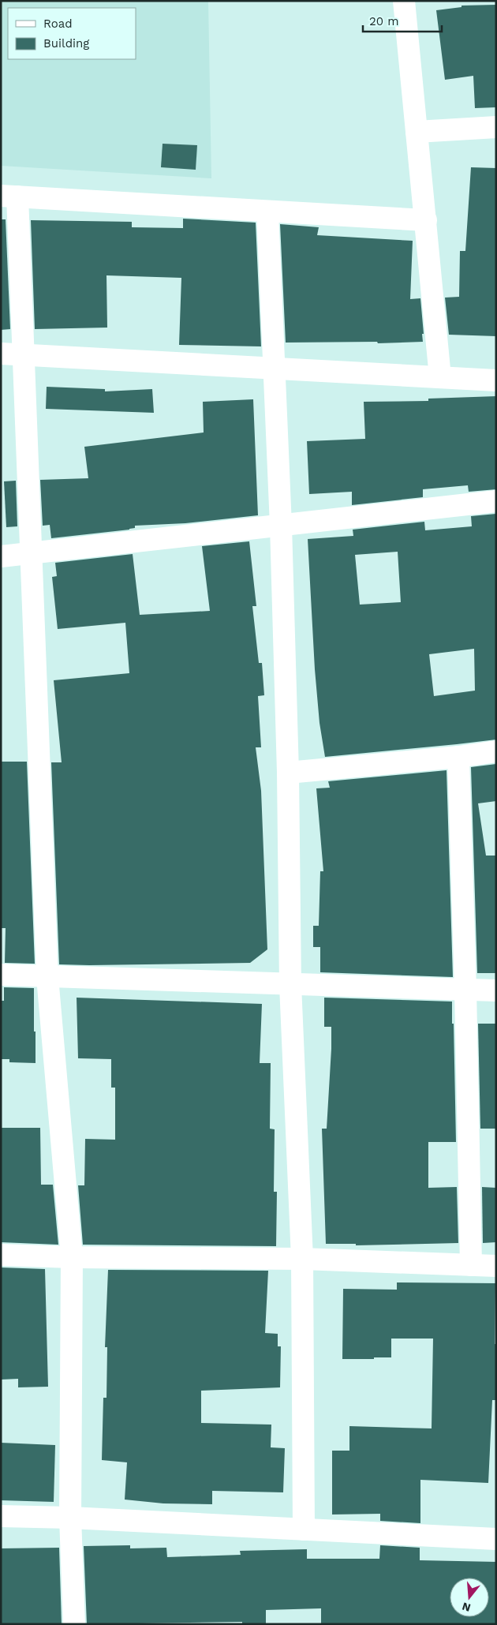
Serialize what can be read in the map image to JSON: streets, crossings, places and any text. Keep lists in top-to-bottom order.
{
  "legend": ["Road", "Building"],
  "scale_bar": "20 m",
  "north": "bottom"
}
